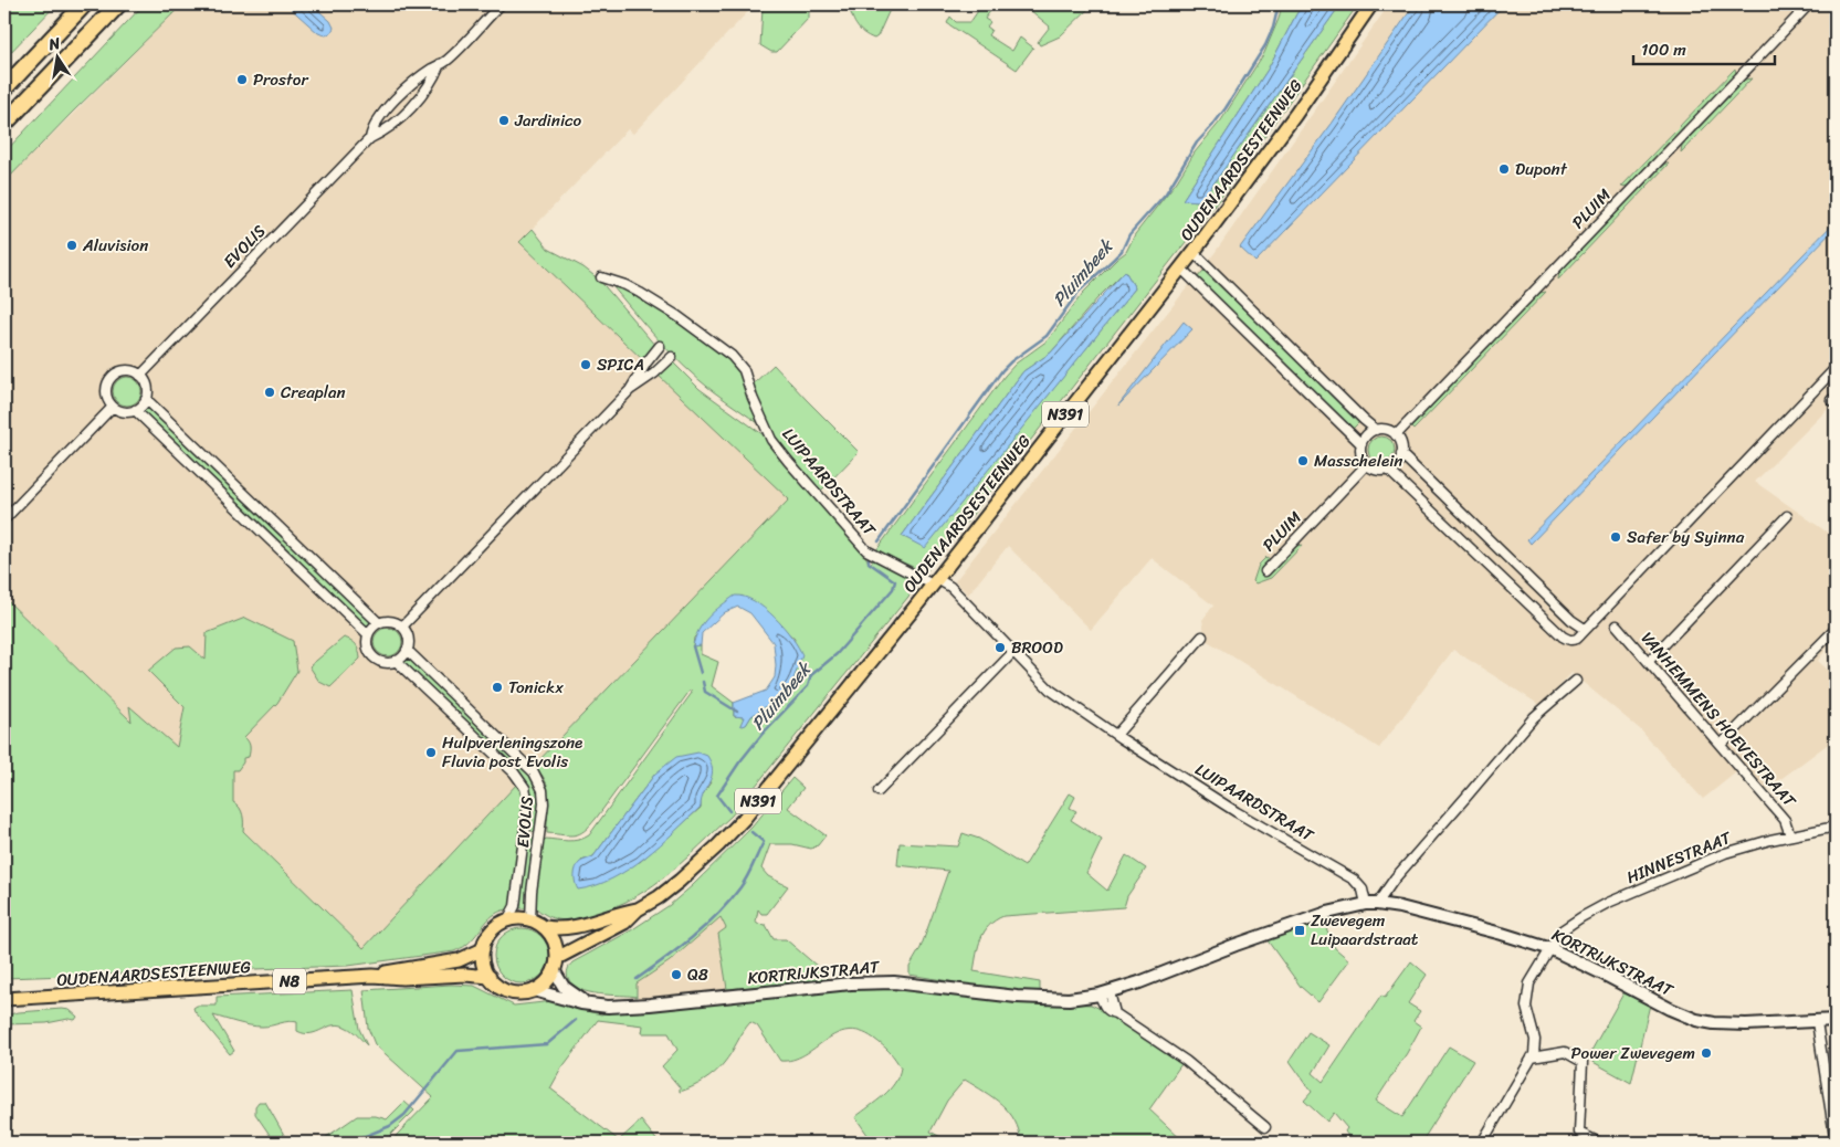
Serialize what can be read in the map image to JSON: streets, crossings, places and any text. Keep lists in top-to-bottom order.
{
  "streets": {
    "main road": [
      "OUDENAARDSESTEENWEG",
      "N391",
      "KORTRIJKSTRAAT",
      "N8"
    ],
    "street": [
      "PLUIM",
      "EVOLIS",
      "LUIPAARDSTRAAT",
      "VANHEMMENS HOEVESTRAAT",
      "HINNESTRAAT"
    ]
  },
  "crossings": [
    ["OUDENAARDSESTEENWEG", "EVOLIS"],
    ["OUDENAARDSESTEENWEG", "LUIPAARDSTRAAT"],
    ["OUDENAARDSESTEENWEG", "KORTRIJKSTRAAT"],
    ["OUDENAARDSESTEENWEG", "N8"],
    ["EVOLIS", "KORTRIJKSTRAAT"],
    ["EVOLIS", "N8"],
    ["LUIPAARDSTRAAT", "KORTRIJKSTRAAT"],
    ["VANHEMMENS HOEVESTRAAT", "HINNESTRAAT"],
    ["HINNESTRAAT", "KORTRIJKSTRAAT"],
    ["KORTRIJKSTRAAT", "N8"]
  ],
  "water": ["Pluimbeek"],
  "places": {
    "other": [
      "Prostor",
      "Jardinico",
      "Dupont",
      "Aluvision",
      "SPICA",
      "Creaplan",
      "Masschelein",
      "Safer by Syinna",
      "BROOD",
      "Tonickx",
      "Hulpverleningszone Fluvia post Evolis",
      "Q8",
      "Power Zwevegem"
    ],
    "transit": ["Zwevegem Luipaardstraat"]
  },
  "scale_bar": "100 m",
  "north": "top"
}
